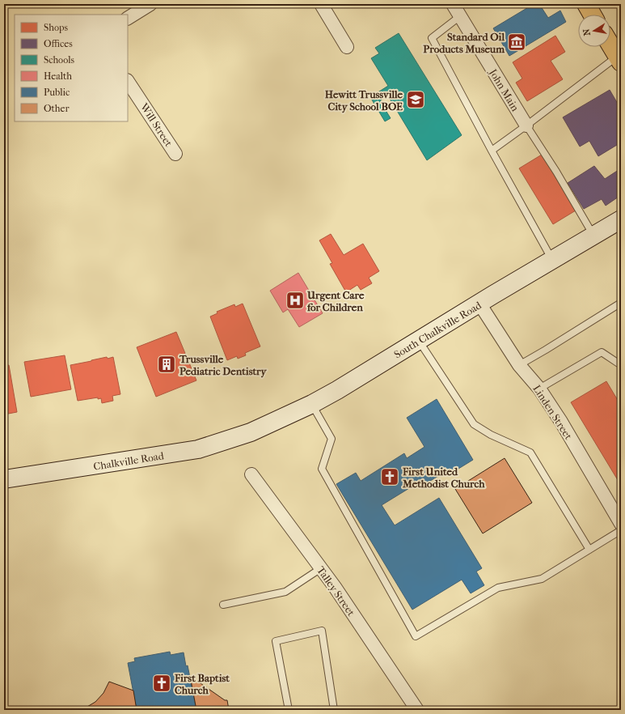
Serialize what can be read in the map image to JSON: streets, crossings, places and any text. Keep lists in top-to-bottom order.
{
  "streets": {
    "main road": ["South Chalkville Road", "Chalkville Road"],
    "street": [
      "John Main",
      "Will Street",
      "Linden Street",
      "Talley Street"
    ]
  },
  "crossings": [
    ["South Chalkville Road", "Linden Street"],
    ["South Chalkville Road", "Chalkville Road"]
  ],
  "places": {
    "museum": ["Standard Oil Products Museum"],
    "school or university": ["Hewitt Trussville City School BOE"],
    "hospital": ["Urgent Care for Children"],
    "building": ["Trussville Pediatric Dentistry"],
    "church": ["First United Methodist Church", "First Baptist Church"]
  },
  "legend": [
    "Shops",
    "Offices",
    "Schools",
    "Health",
    "Public",
    "Other"
  ],
  "north": "left"
}
